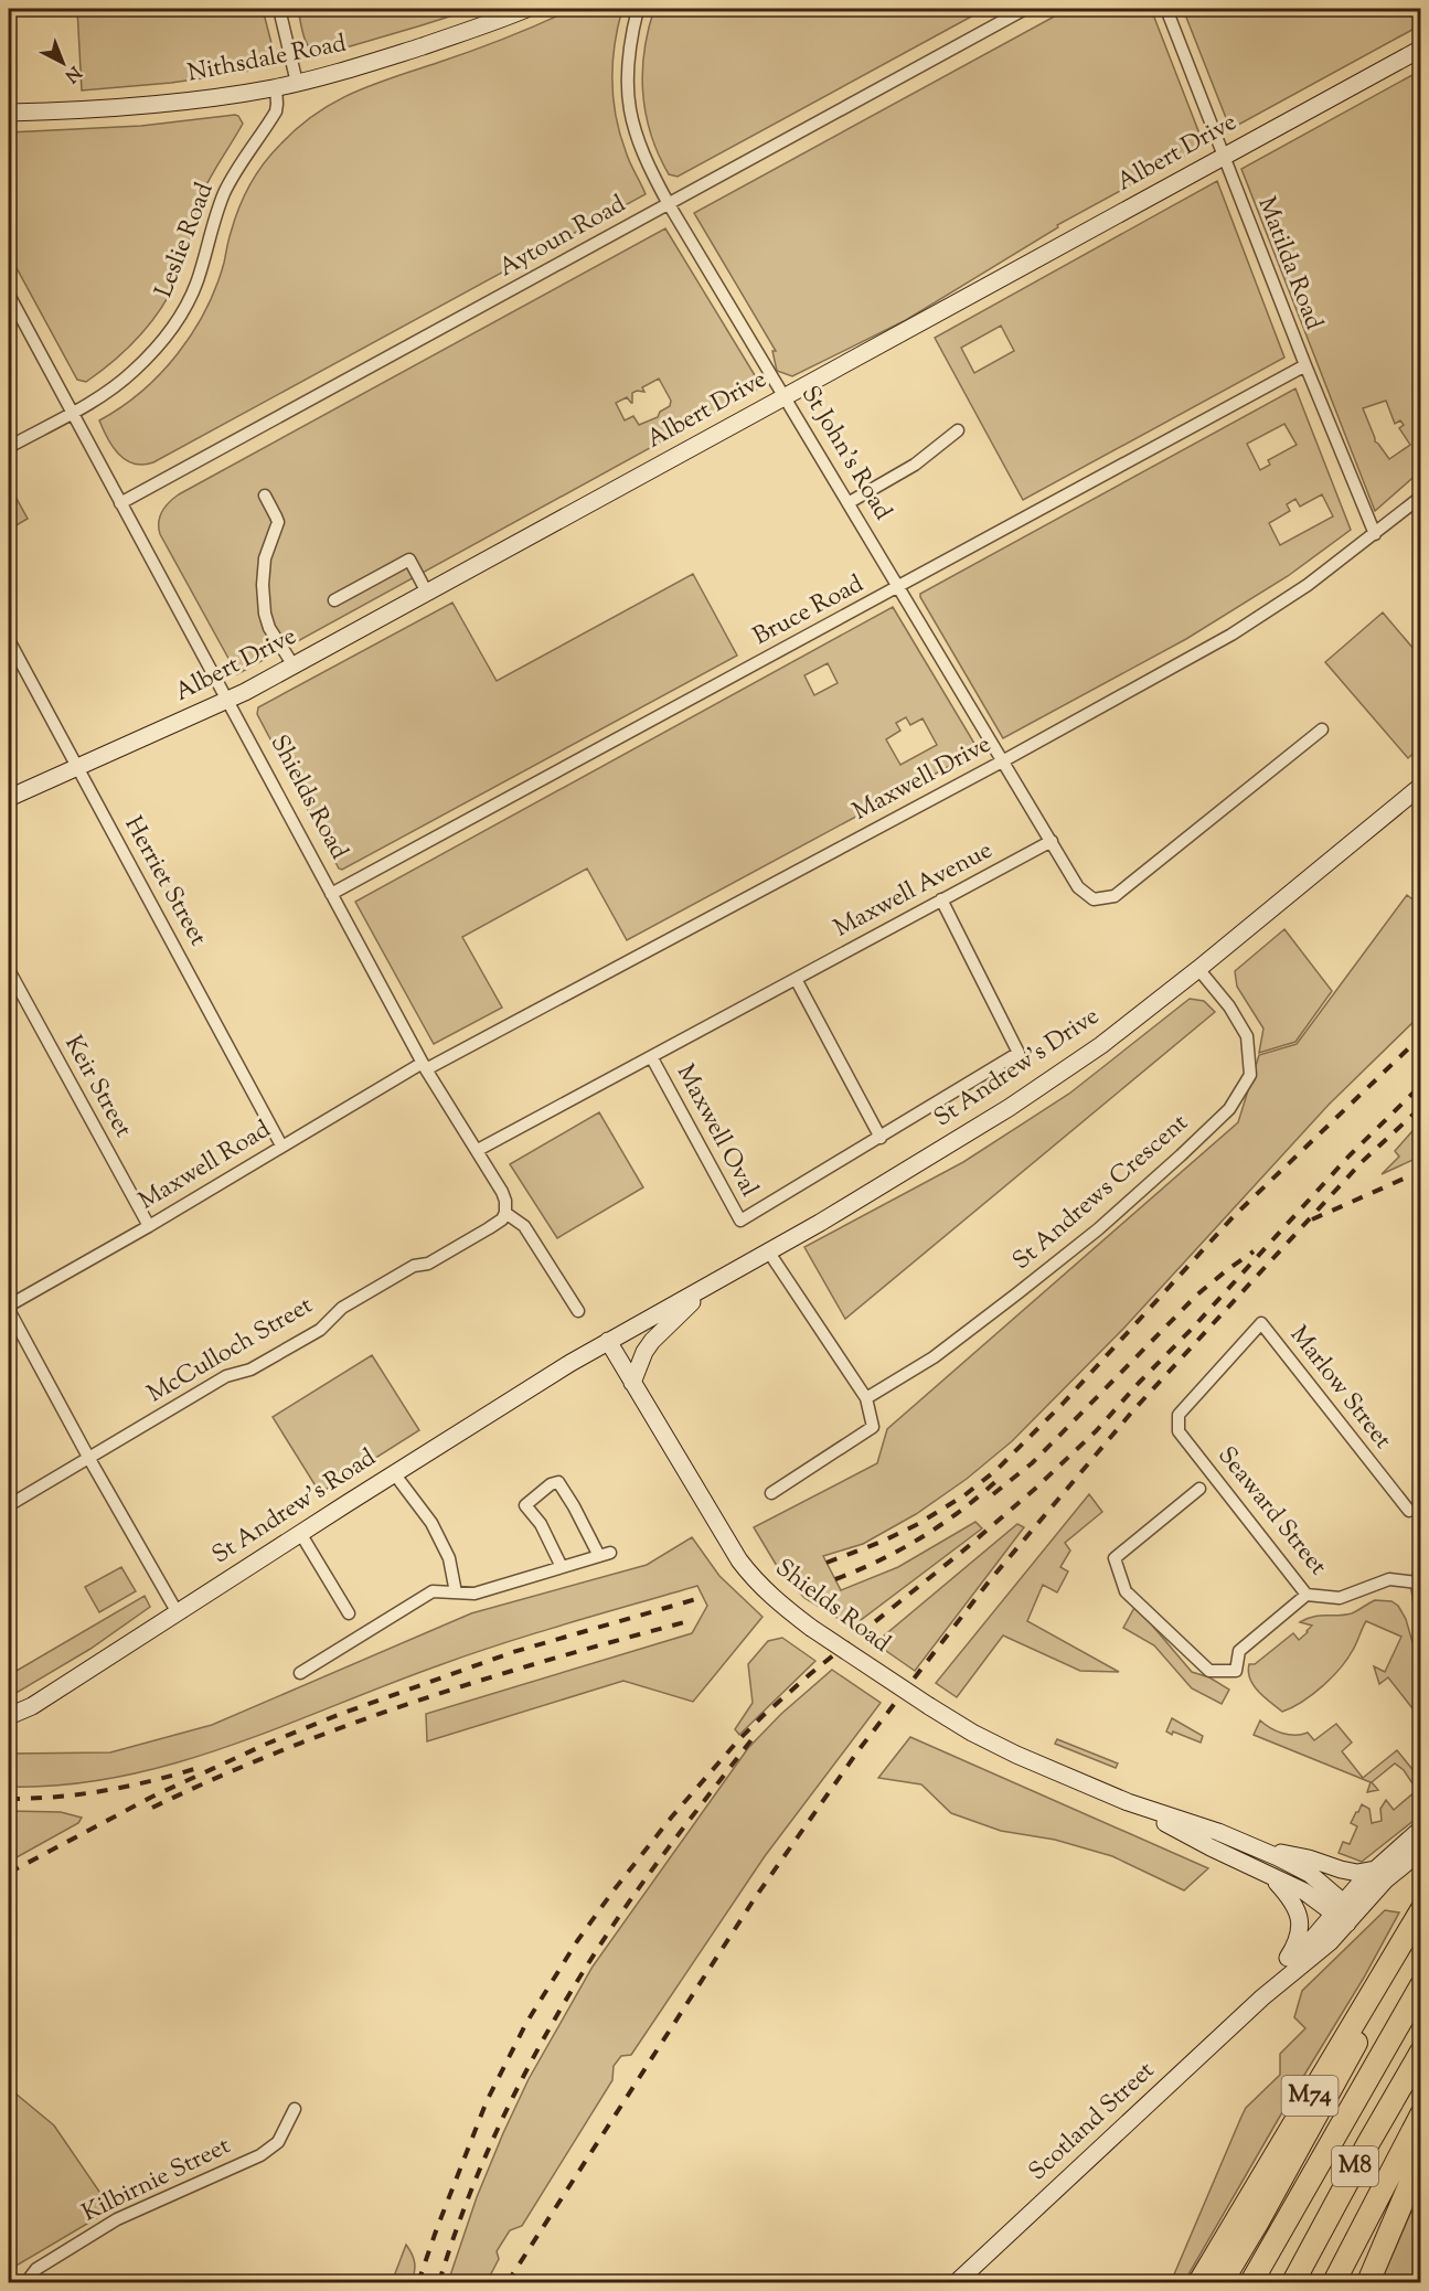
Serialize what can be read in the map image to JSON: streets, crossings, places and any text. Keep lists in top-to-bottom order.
{
  "streets": {
    "highway": ["M74", "M8"],
    "street": [
      "Nithsdale Road",
      "Albert Drive",
      "Aytoun Road",
      "Leslie Road",
      "Matilda Road",
      "St John's Road",
      "Bruce Road",
      "Maxwell Drive",
      "Shields Road",
      "Herriet Street",
      "Maxwell Avenue",
      "St Andrew's Drive",
      "Keir Street",
      "Maxwell Oval",
      "Maxwell Road",
      "St Andrews Crescent",
      "McCulloch Street",
      "Marlow Street",
      "St Andrew's Road",
      "Seaward Street",
      "Scotland Street",
      "Kilbirnie Street"
    ]
  },
  "crossings": [
    ["Nithsdale Road", "Leslie Road"],
    ["Albert Drive", "Matilda Road"],
    ["Albert Drive", "St John's Road"],
    ["Albert Drive", "Shields Road"],
    ["Albert Drive", "Herriet Street"],
    ["Aytoun Road", "St John's Road"],
    ["Aytoun Road", "Shields Road"],
    ["Leslie Road", "Shields Road"],
    ["Matilda Road", "Bruce Road"],
    ["Matilda Road", "Maxwell Drive"],
    ["St John's Road", "Bruce Road"],
    ["St John's Road", "Maxwell Drive"],
    ["St John's Road", "Maxwell Avenue"],
    ["Bruce Road", "Shields Road"],
    ["Maxwell Drive", "Shields Road"],
    ["Maxwell Drive", "Maxwell Road"],
    ["Shields Road", "Maxwell Avenue"],
    ["Shields Road", "St Andrew's Drive"],
    ["Shields Road", "Maxwell Road"],
    ["Shields Road", "McCulloch Street"],
    ["Shields Road", "St Andrew's Road"],
    ["Shields Road", "Scotland Street"],
    ["Herriet Street", "Maxwell Road"],
    ["Maxwell Avenue", "Maxwell Oval"],
    ["St Andrew's Drive", "St Andrews Crescent"],
    ["St Andrew's Drive", "St Andrew's Road"],
    ["Keir Street", "Maxwell Road"],
    ["Marlow Street", "Seaward Street"]
  ],
  "north": "bottom right"
}
